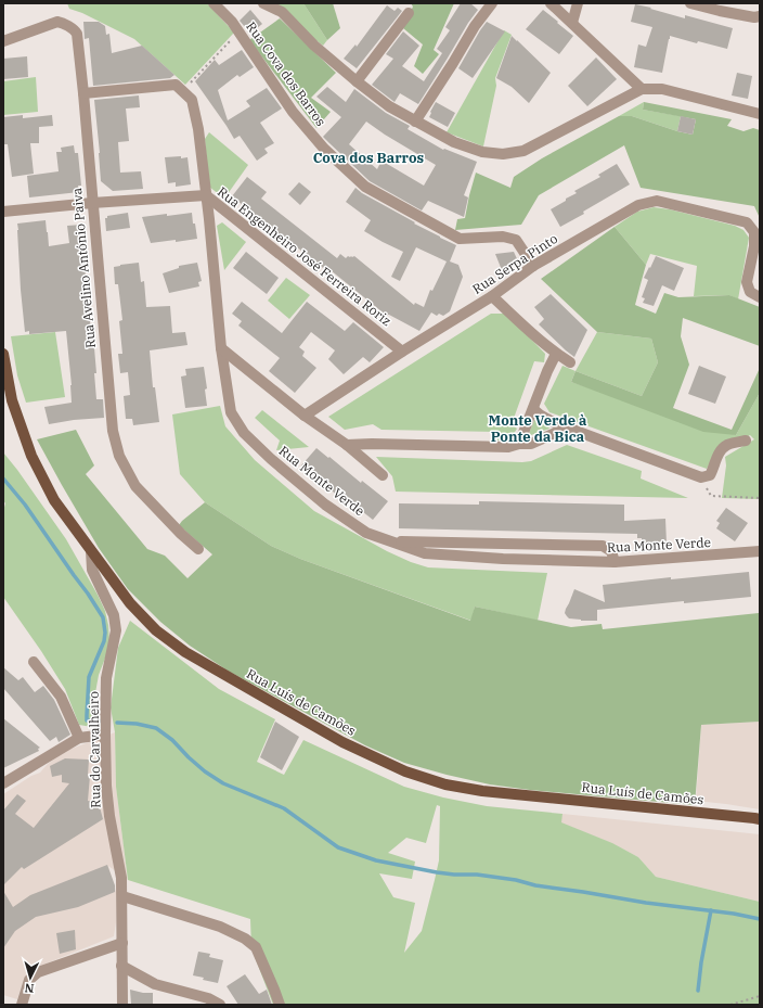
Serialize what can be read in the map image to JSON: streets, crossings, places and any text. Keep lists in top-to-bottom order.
{
  "streets": {
    "main road": ["Rua Luís de Camões"],
    "street": [
      "Rua Cova dos Barros",
      "Rua Engenheiro José Ferreira Roriz",
      "Rua Serpa Pinto",
      "Rua Avelino António Paiva",
      "Rua Monte Verde",
      "Rua do Carvalheiro"
    ]
  },
  "crossings": [
    ["Rua Cova dos Barros", "Rua Serpa Pinto"],
    ["Rua Engenheiro José Ferreira Roriz", "Rua Serpa Pinto"],
    ["Rua Engenheiro José Ferreira Roriz", "Rua Avelino António Paiva"],
    ["Rua Engenheiro José Ferreira Roriz", "Rua Monte Verde"],
    ["Rua Luís de Camões", "Rua do Carvalheiro"]
  ],
  "districts": ["Cova dos Barros", "Monte Verde à Ponte da Bica"],
  "north": "bottom"
}
